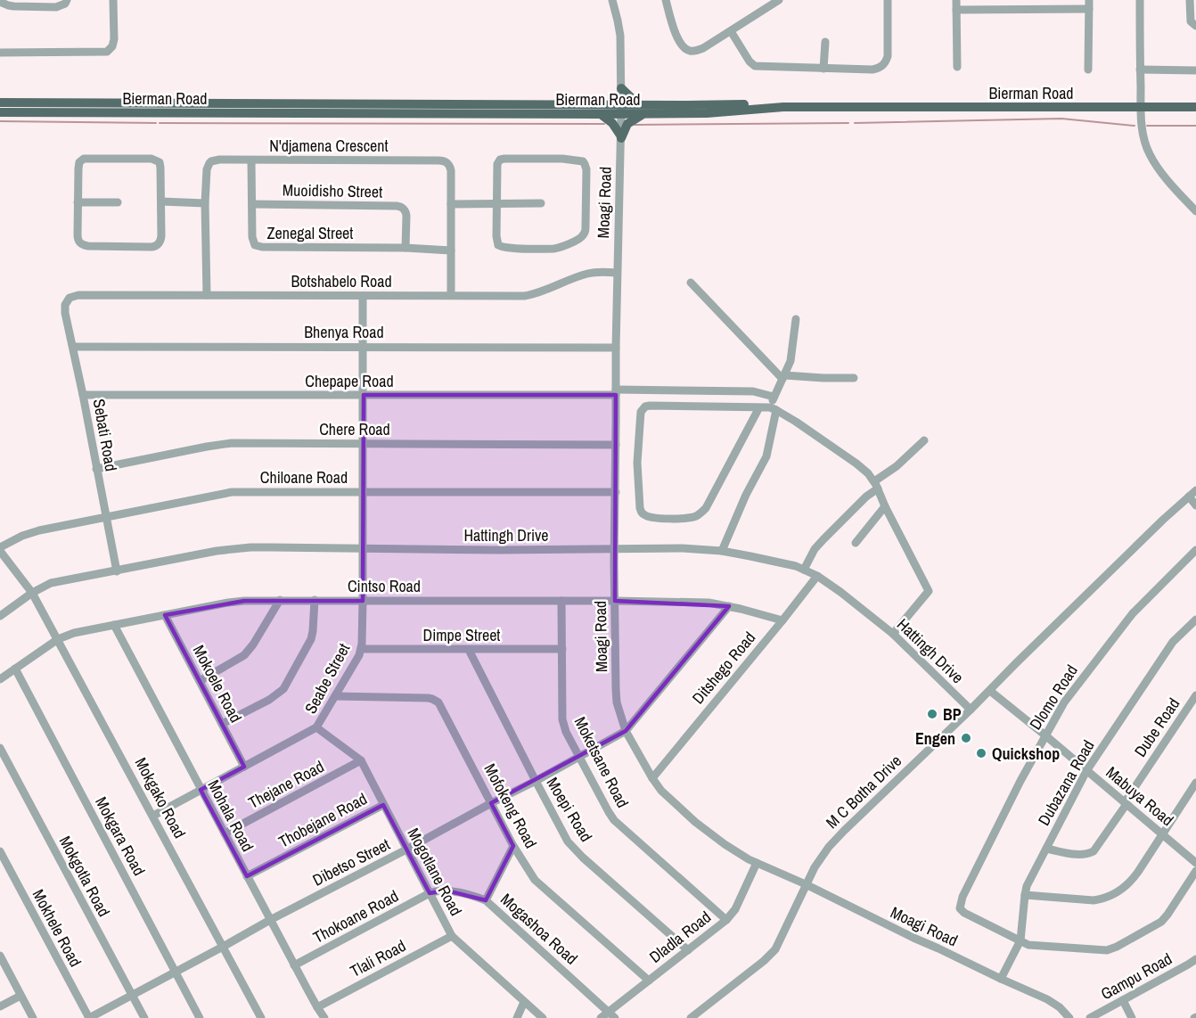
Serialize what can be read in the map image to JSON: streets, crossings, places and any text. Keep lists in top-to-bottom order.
{
  "streets": {
    "main road": ["Bierman Road"],
    "street": [
      "N'djamena Crescent",
      "Muoidisho Street",
      "Moagi Road",
      "Zenegal Street",
      "Botshabelo Road",
      "Bhenya Road",
      "Chepape Road",
      "Chere Road",
      "Sebati Road",
      "Chiloane Road",
      "Hattingh Drive",
      "Cintso Road",
      "Dimpe Street",
      "Ditshego Road",
      "Seabe Street",
      "Mokoele Road",
      "Dlomo Road",
      "Dube Road",
      "Moketsane Road",
      "Dubazana Road",
      "Thejane Road",
      "M C Botha Drive",
      "Mabuya Road",
      "Mokgako Road",
      "Mofokeng Road",
      "Moepi Road",
      "Mohala Road",
      "Thobejane Road",
      "Mokgara Road",
      "Dibetso Street",
      "Mogotlane Road",
      "Mokgotla Road",
      "Thokoane Road",
      "Mokhele Road",
      "Mogashoa Road",
      "Dladla Road",
      "Tlali Road",
      "Gampu Road"
    ]
  },
  "crossings": [
    ["Bierman Road", "Moagi Road"],
    ["N'djamena Crescent", "Zenegal Street"],
    ["N'djamena Crescent", "Botshabelo Road"],
    ["Muoidisho Street", "Zenegal Street"],
    ["Moagi Road", "Botshabelo Road"],
    ["Moagi Road", "Bhenya Road"],
    ["Moagi Road", "Chepape Road"],
    ["Moagi Road", "Chere Road"],
    ["Moagi Road", "Chiloane Road"],
    ["Moagi Road", "Hattingh Drive"],
    ["Moagi Road", "Cintso Road"],
    ["Moagi Road", "Ditshego Road"],
    ["Moagi Road", "Dubazana Road"],
    ["Moagi Road", "M C Botha Drive"],
    ["Moagi Road", "Dibetso Street"],
    ["Moagi Road", "Dladla Road"],
    ["Botshabelo Road", "Sebati Road"],
    ["Botshabelo Road", "Seabe Street"],
    ["Bhenya Road", "Sebati Road"],
    ["Bhenya Road", "Seabe Street"],
    ["Chepape Road", "Sebati Road"],
    ["Chepape Road", "Seabe Street"],
    ["Chere Road", "Sebati Road"],
    ["Chere Road", "Seabe Street"],
    ["Sebati Road", "Chiloane Road"],
    ["Sebati Road", "Hattingh Drive"],
    ["Chiloane Road", "Seabe Street"],
    ["Chiloane Road", "Mokgako Road"],
    ["Hattingh Drive", "Ditshego Road"],
    ["Hattingh Drive", "Seabe Street"],
    ["Hattingh Drive", "M C Botha Drive"],
    ["Hattingh Drive", "Mokgako Road"],
    ["Cintso Road", "Ditshego Road"],
    ["Cintso Road", "Seabe Street"],
    ["Cintso Road", "Mokoele Road"],
    ["Cintso Road", "Moketsane Road"],
    ["Cintso Road", "Mokgako Road"],
    ["Cintso Road", "Mohala Road"],
    ["Cintso Road", "Mokgara Road"],
    ["Dimpe Street", "Seabe Street"],
    ["Dimpe Street", "Moketsane Road"],
    ["Dimpe Street", "Moepi Road"],
    ["Seabe Street", "Mokoele Road"],
    ["Seabe Street", "Mokgako Road"],
    ["Seabe Street", "Mofokeng Road"],
    ["Seabe Street", "Mohala Road"],
    ["Seabe Street", "Mogotlane Road"],
    ["Dlomo Road", "Dubazana Road"],
    ["Dlomo Road", "Mabuya Road"],
    ["Dube Road", "Dubazana Road"],
    ["Dube Road", "Mabuya Road"],
    ["Moketsane Road", "Dibetso Street"],
    ["Moketsane Road", "Dladla Road"],
    ["Dubazana Road", "Mabuya Road"],
    ["Thejane Road", "Mohala Road"],
    ["Thejane Road", "Mogotlane Road"],
    ["M C Botha Drive", "Mabuya Road"],
    ["Mokgako Road", "Dibetso Street"],
    ["Mofokeng Road", "Dibetso Street"],
    ["Mofokeng Road", "Dladla Road"],
    ["Moepi Road", "Dibetso Street"],
    ["Moepi Road", "Dladla Road"],
    ["Mohala Road", "Thobejane Road"],
    ["Mohala Road", "Dibetso Street"],
    ["Mohala Road", "Thokoane Road"],
    ["Mohala Road", "Tlali Road"],
    ["Thobejane Road", "Mogotlane Road"],
    ["Mokgara Road", "Dibetso Street"],
    ["Dibetso Street", "Mogotlane Road"],
    ["Dibetso Street", "Mokgotla Road"],
    ["Dibetso Street", "Mokhele Road"],
    ["Mogotlane Road", "Thokoane Road"],
    ["Mogotlane Road", "Mogashoa Road"],
    ["Mogotlane Road", "Tlali Road"],
    ["Thokoane Road", "Mogashoa Road"],
    ["Mogashoa Road", "Dladla Road"]
  ],
  "places": ["BP", "Engen", "Quickshop"]
}
